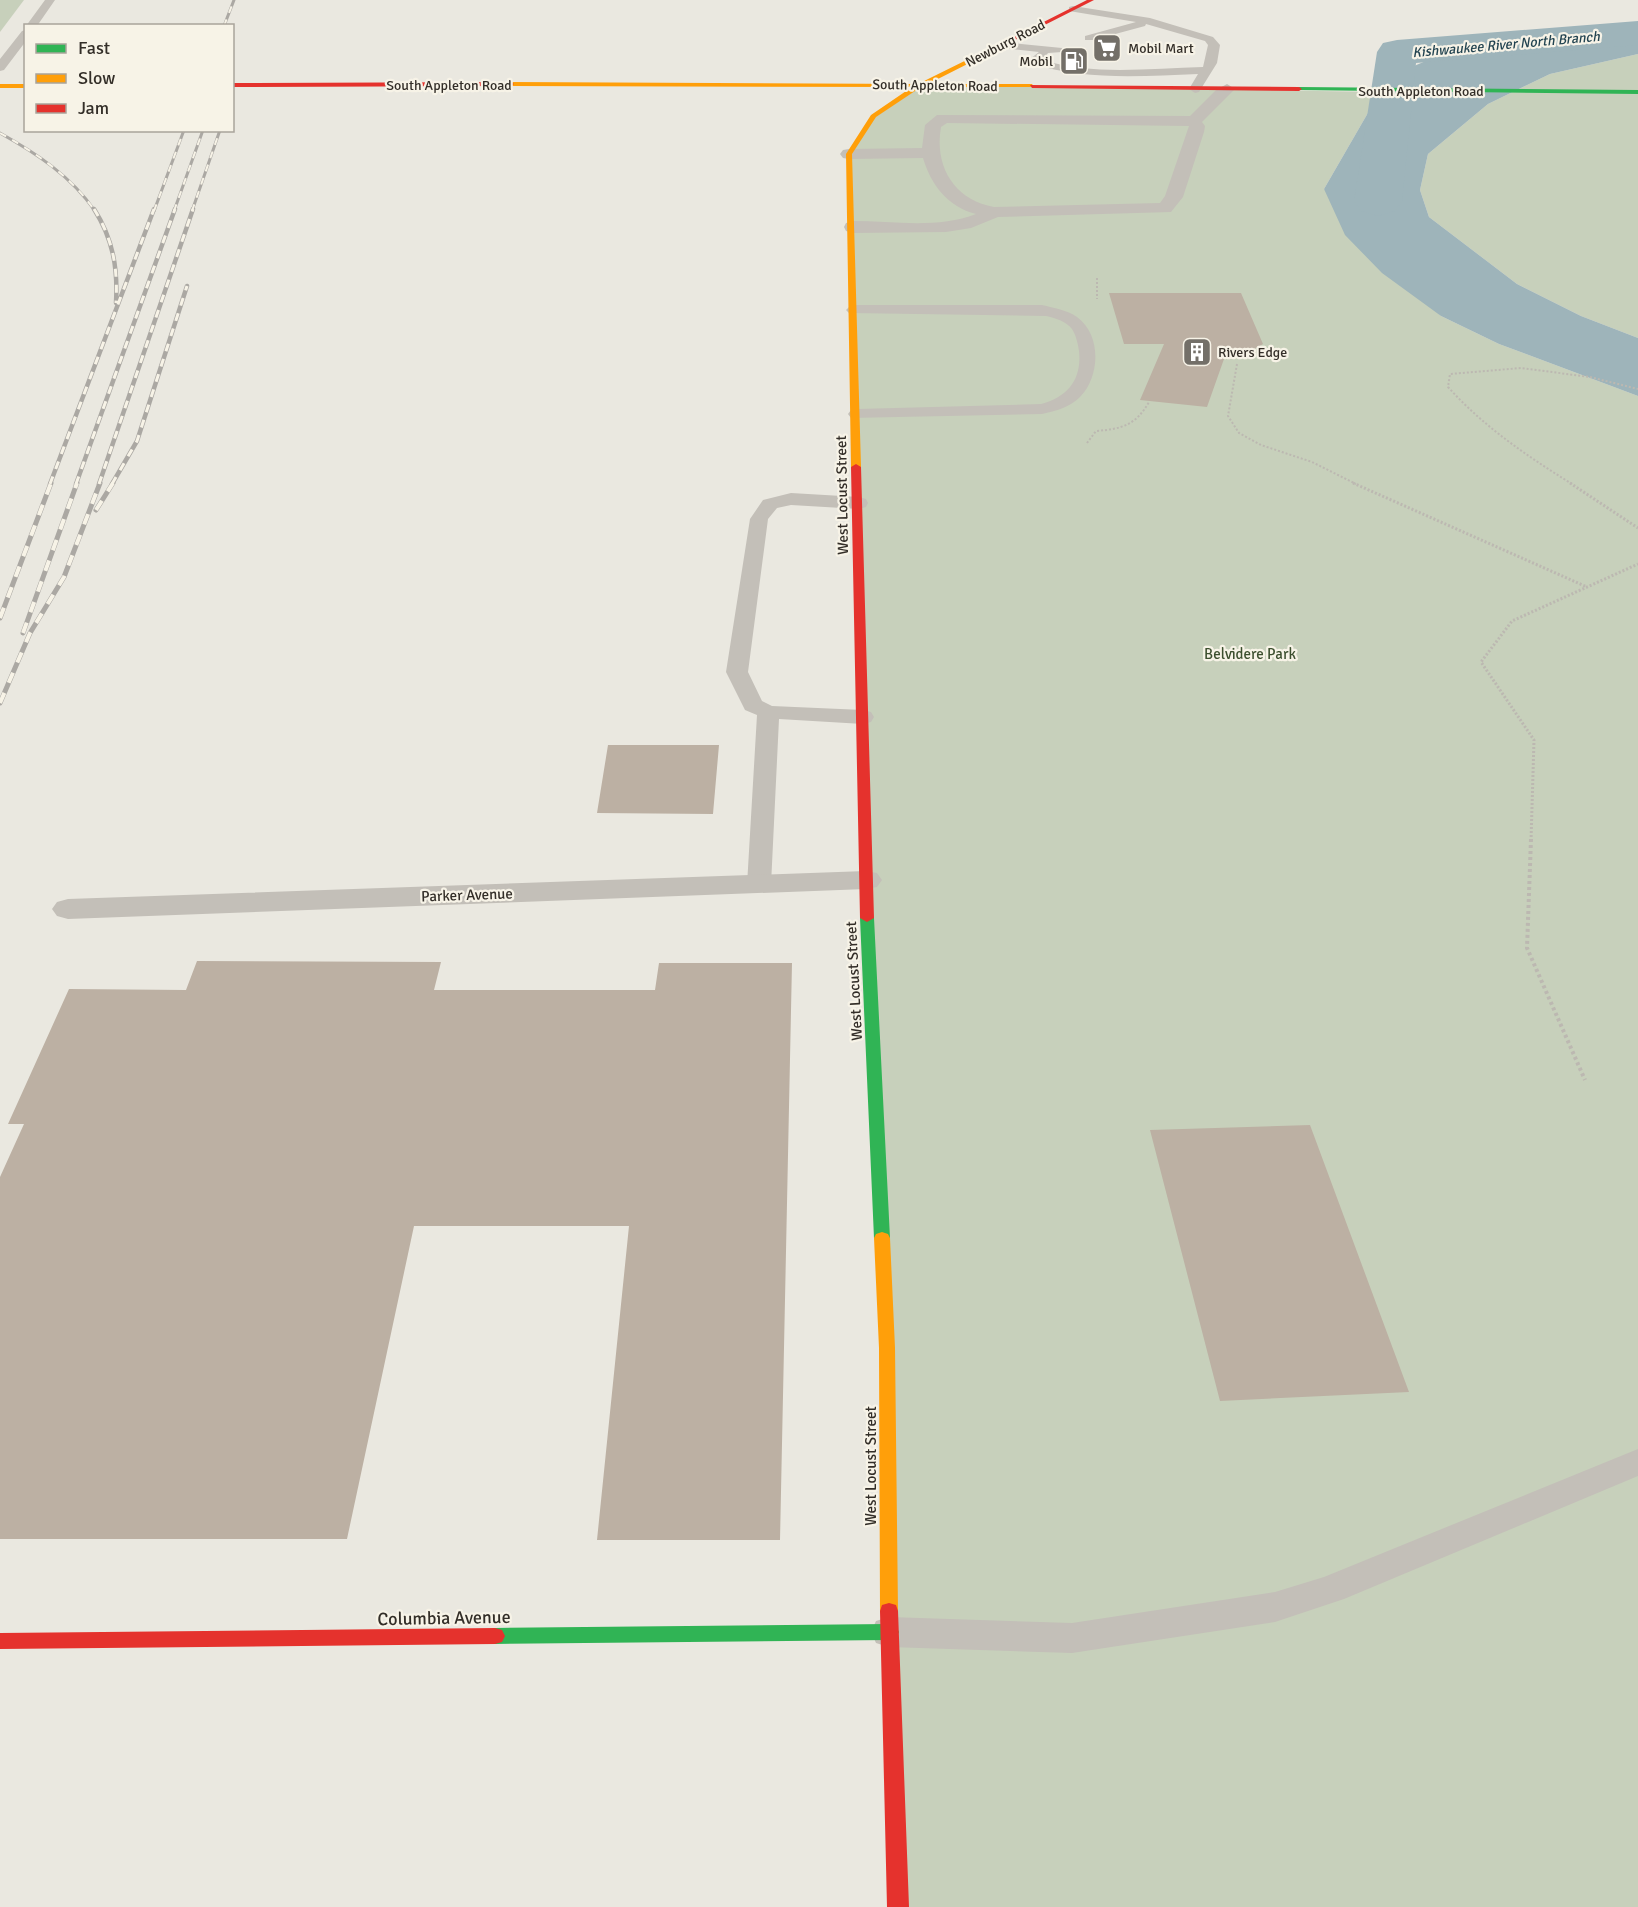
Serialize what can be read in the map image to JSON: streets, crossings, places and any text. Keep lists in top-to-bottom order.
{
  "streets": {
    "street": [
      "Newburg Road",
      "South Appleton Road",
      "West Locust Street",
      "Parker Avenue",
      "Columbia Avenue"
    ]
  },
  "crossings": [
    ["Newburg Road", "South Appleton Road"],
    ["West Locust Street", "Parker Avenue"],
    ["West Locust Street", "Columbia Avenue"]
  ],
  "water": ["Kishwaukee River North Branch"],
  "parks": ["Belvidere Park"],
  "places": {
    "supermarket": ["Mobil Mart"],
    "fuel station": ["Mobil"],
    "building": ["Rivers Edge"]
  },
  "legend": ["Fast", "Slow", "Jam"]
}
